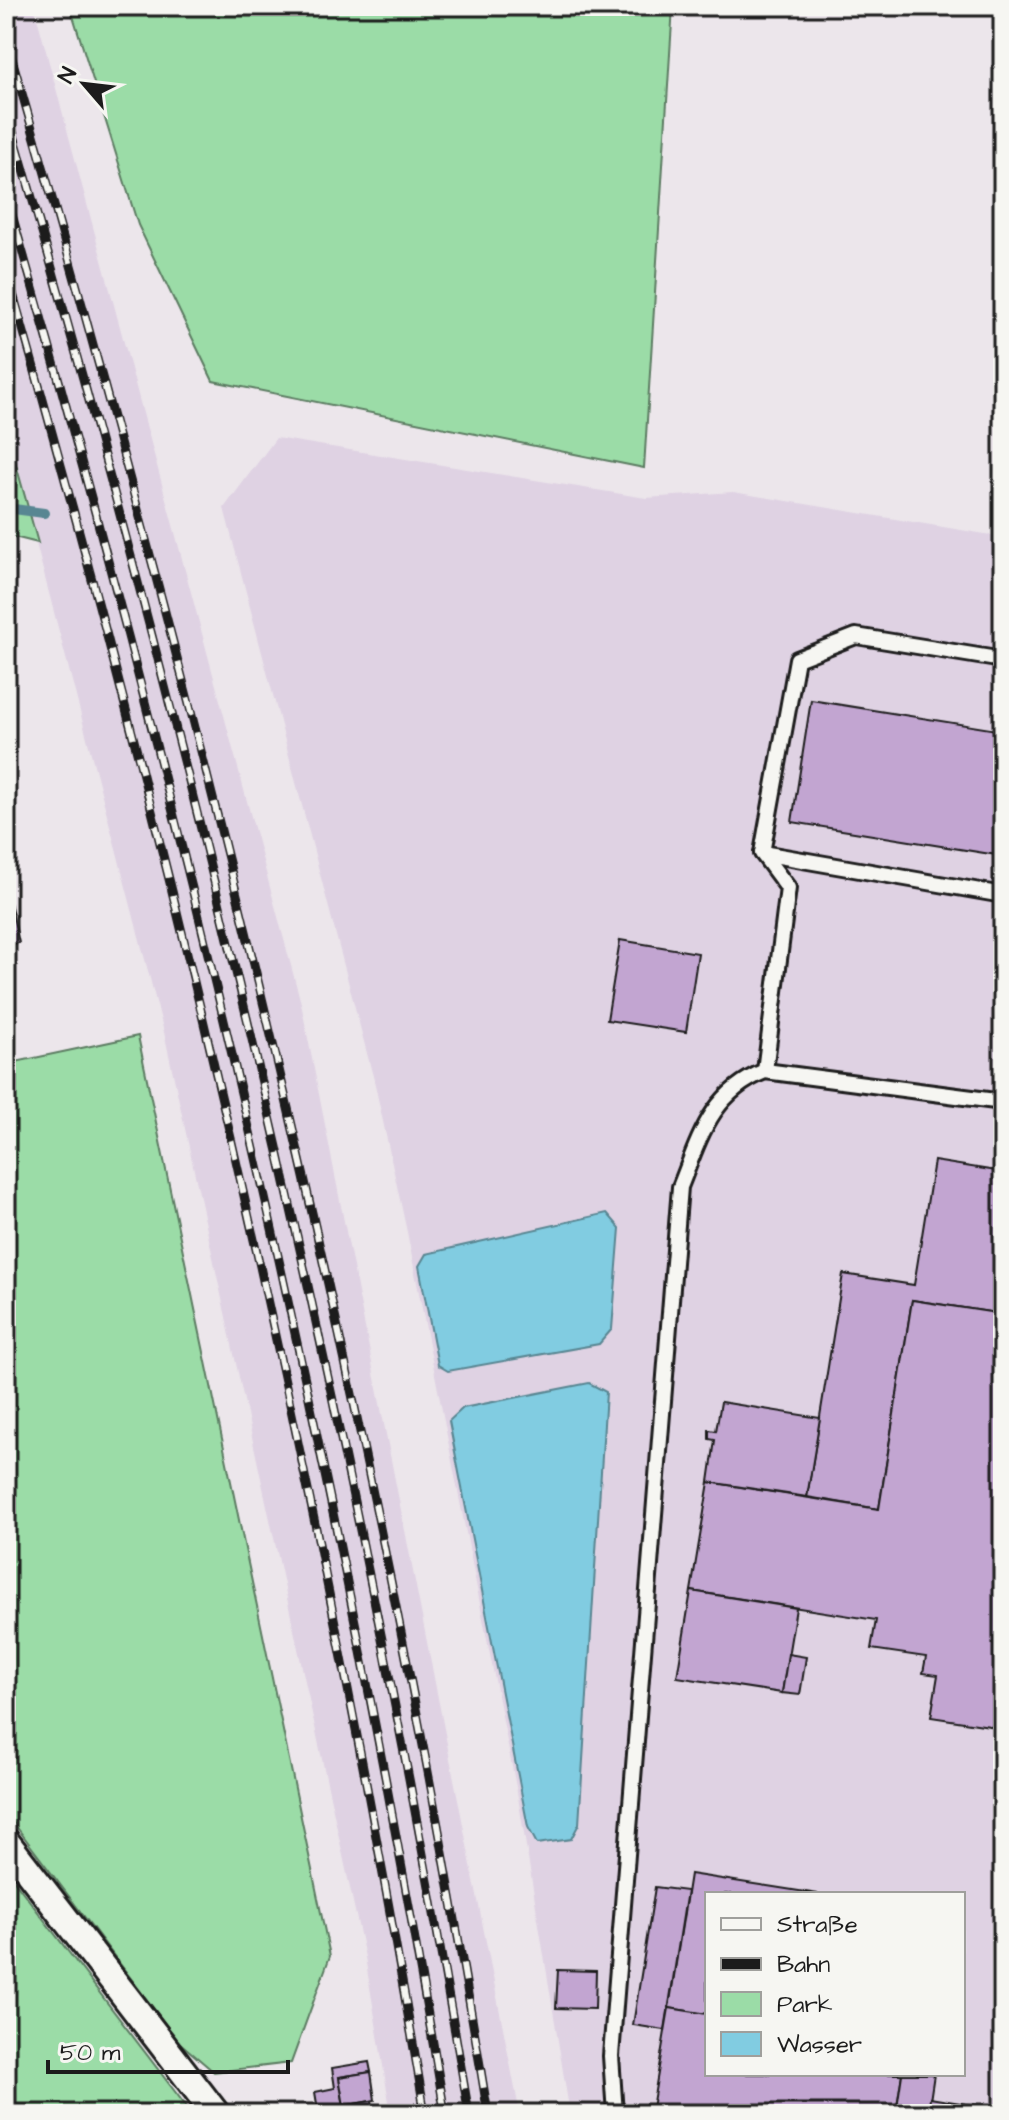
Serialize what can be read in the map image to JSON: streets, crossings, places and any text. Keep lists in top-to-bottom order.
{
  "legend": [
    "Straße",
    "Bahn",
    "Park",
    "Wasser"
  ],
  "scale_bar": "50 m",
  "north": "top left"
}
